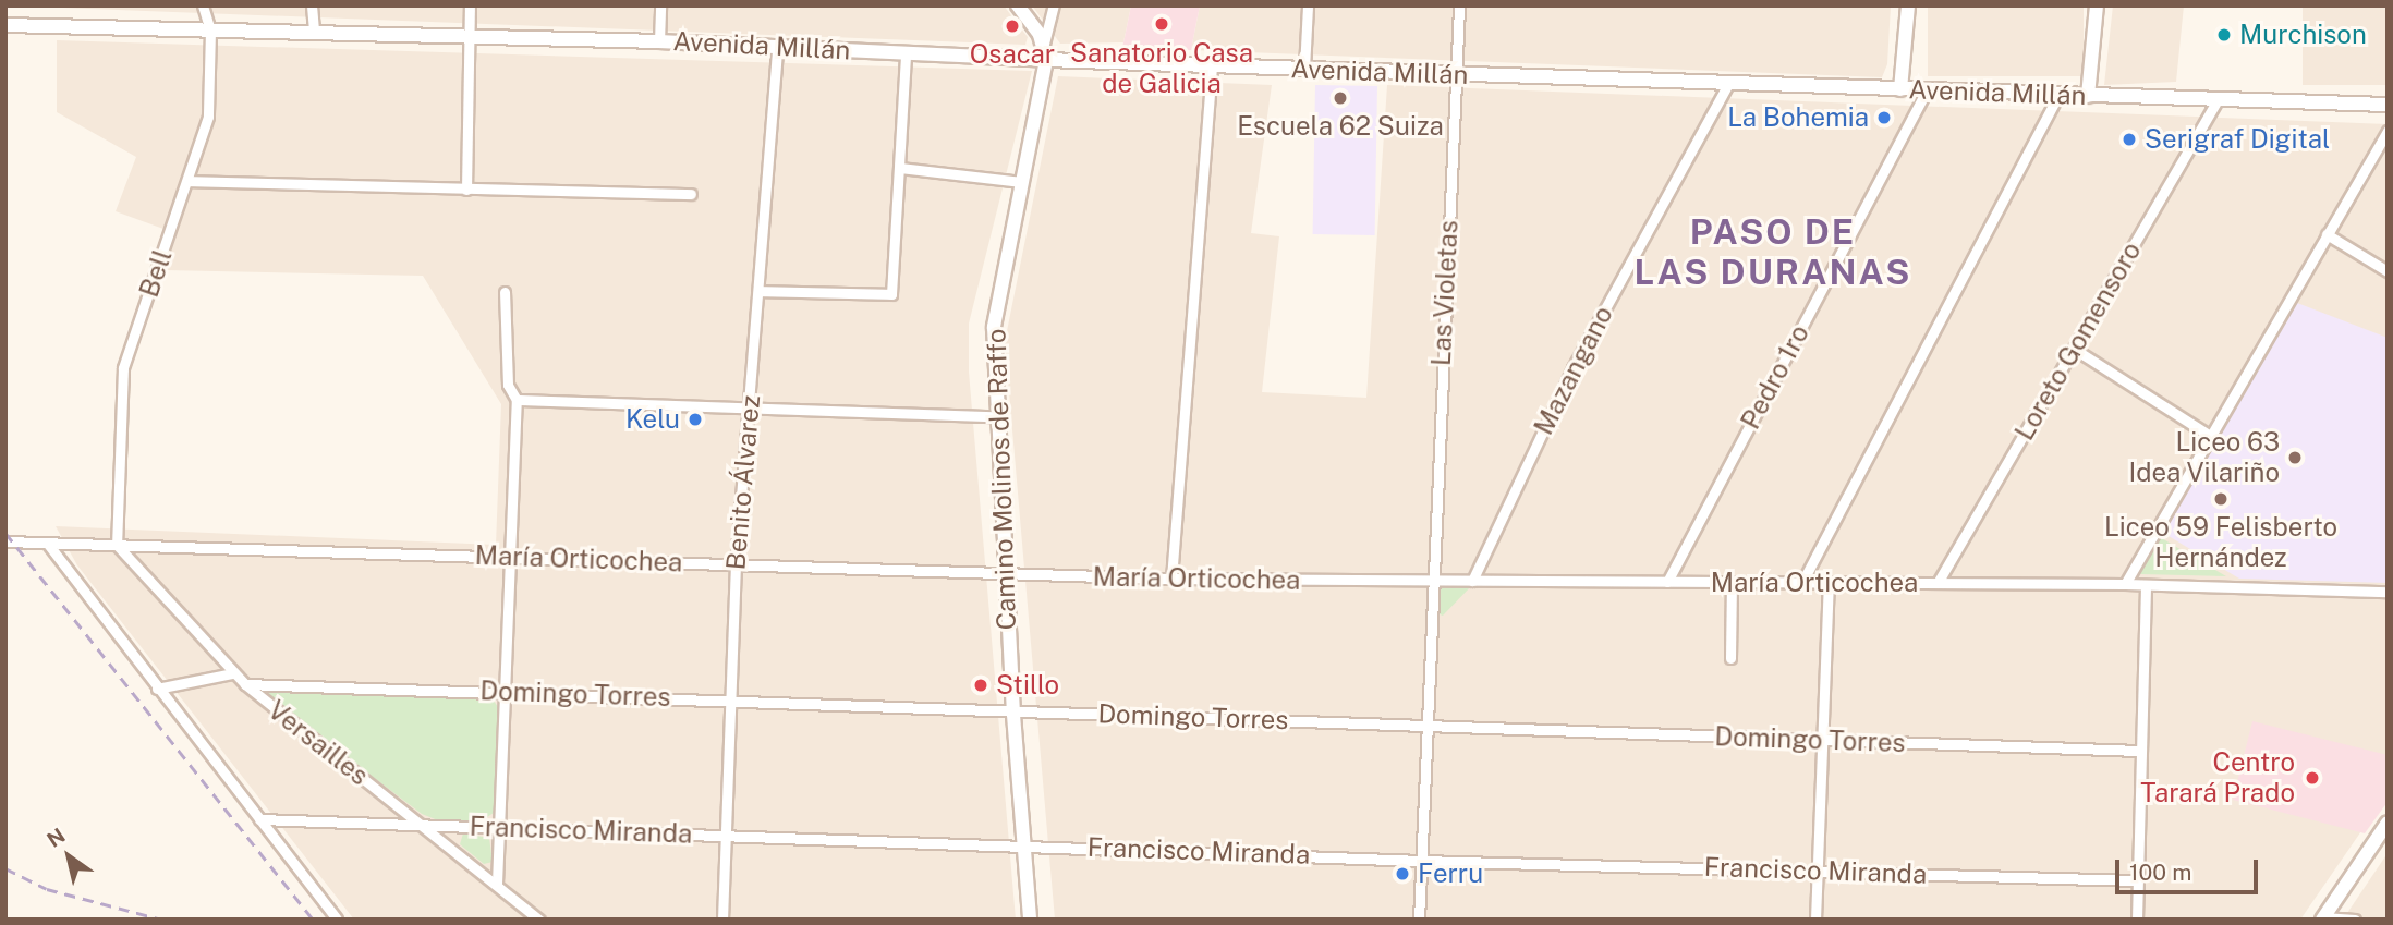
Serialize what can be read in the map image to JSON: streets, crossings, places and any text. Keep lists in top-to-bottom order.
{
  "streets": {
    "main road": ["Avenida Millán", "Camino Molinos de Raffo"],
    "street": [
      "Bell",
      "Las Violetas",
      "Loreto Gomensoro",
      "Mazangano",
      "Pedro 1ro",
      "Benito Álvarez",
      "María Orticochea",
      "Domingo Torres",
      "Versailles",
      "Francisco Miranda"
    ]
  },
  "crossings": [
    ["Avenida Millán", "Bell"],
    ["Avenida Millán", "Las Violetas"],
    ["Avenida Millán", "Loreto Gomensoro"],
    ["Avenida Millán", "Mazangano"],
    ["Avenida Millán", "Pedro 1ro"],
    ["Avenida Millán", "Camino Molinos de Raffo"],
    ["Avenida Millán", "Benito Álvarez"],
    ["Bell", "María Orticochea"],
    ["Bell", "Versailles"],
    ["Las Violetas", "María Orticochea"],
    ["Loreto Gomensoro", "María Orticochea"],
    ["Mazangano", "María Orticochea"],
    ["Pedro 1ro", "María Orticochea"],
    ["Camino Molinos de Raffo", "María Orticochea"],
    ["Camino Molinos de Raffo", "Domingo Torres"],
    ["Camino Molinos de Raffo", "Francisco Miranda"],
    ["Benito Álvarez", "María Orticochea"],
    ["Benito Álvarez", "Domingo Torres"],
    ["Benito Álvarez", "Francisco Miranda"],
    ["María Orticochea", "Versailles"],
    ["Domingo Torres", "Versailles"],
    ["Versailles", "Francisco Miranda"]
  ],
  "districts": ["PASO DE LAS DURANAS"],
  "places": [
    "Sanatorio Casa de Galicia",
    "Osacar",
    "Murchison",
    "Escuela 62 Suiza",
    "La Bohemia",
    "Serigraf Digital",
    "Kelu",
    "Liceo 63 Idea Vilariño",
    "Liceo 59 Felisberto Hernández",
    "Stillo",
    "Centro Tarará Prado",
    "Ferru"
  ],
  "scale_bar": "100 m",
  "north": "top left"
}
